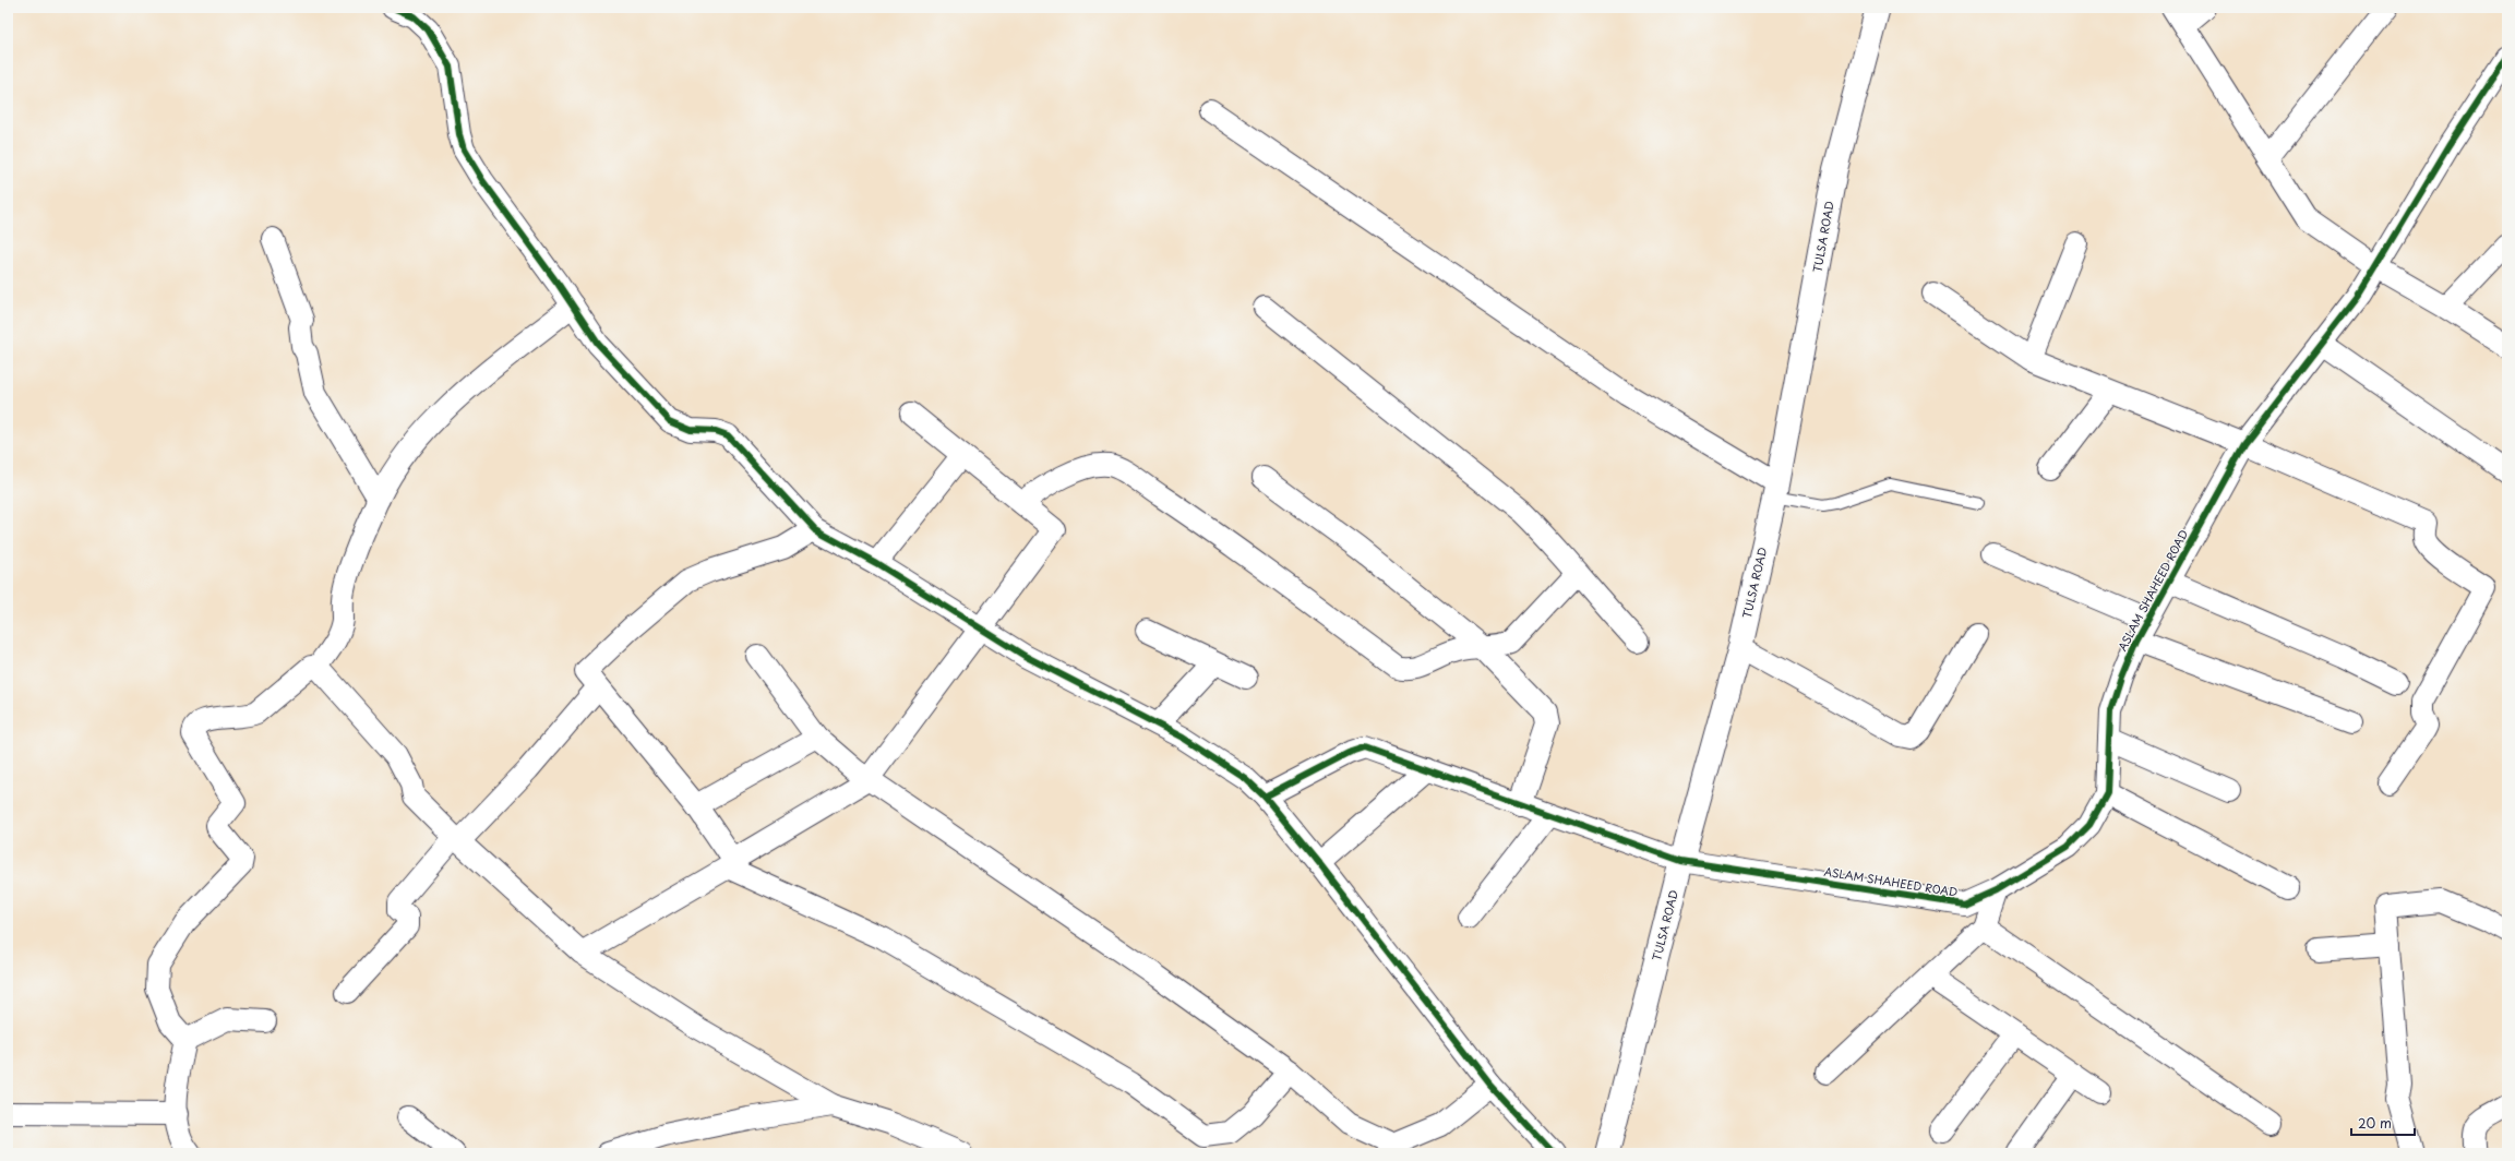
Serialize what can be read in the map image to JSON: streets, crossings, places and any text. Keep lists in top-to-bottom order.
{
  "streets": {
    "main road": ["TULSA ROAD"],
    "street": ["ASLAM SHAHEED ROAD"]
  },
  "crossings": [
    ["TULSA ROAD", "ASLAM SHAHEED ROAD"]
  ],
  "scale_bar": "20 m"
}
